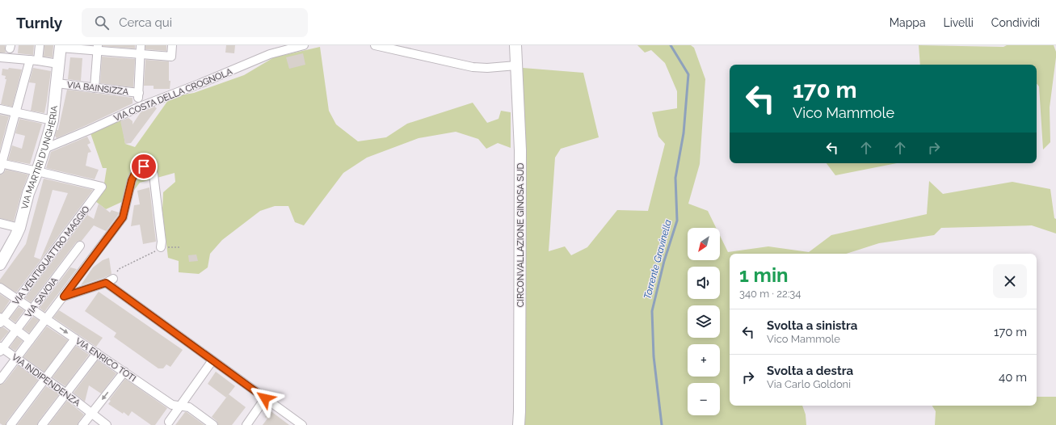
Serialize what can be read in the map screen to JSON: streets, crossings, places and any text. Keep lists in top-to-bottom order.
{
  "streets": {
    "main road": ["VIA MARTIRI D'UNGHERIA", "CIRCONVALLAZIONE GINOSA SUD"],
    "street": [
      "VIA BAINSIZZA",
      "VIA COSTA DELLA CROGNOLA",
      "VIA VENTIQUATTRO MAGGIO",
      "VIA SAVOIA",
      "VIA ENRICO TOTI",
      "VIA INDIPENDENZA"
    ]
  },
  "crossings": [
    ["VIA BAINSIZZA", "VIA MARTIRI D'UNGHERIA"],
    ["VIA COSTA DELLA CROGNOLA", "VIA MARTIRI D'UNGHERIA"],
    ["VIA MARTIRI D'UNGHERIA", "VIA VENTIQUATTRO MAGGIO"],
    ["VIA VENTIQUATTRO MAGGIO", "VIA ENRICO TOTI"],
    ["VIA SAVOIA", "VIA ENRICO TOTI"],
    ["VIA SAVOIA", "VIA INDIPENDENZA"]
  ],
  "water": ["Torrente Gravinella"],
  "north": "bottom left",
  "page": {
    "header": "Turnly",
    "search": "Cerca qui",
    "nav": ["Mappa", "Livelli", "Condividi"],
    "turn": ["170 m", "Vico Mammole"],
    "map_buttons": ["+", "−"],
    "heading": ["1 min", "340 m · 22:34"],
    "list": [
      {
        "name": "Svolta a sinistra",
        "note": "Vico Mammole",
        "value": "170 m"
      },
      {
        "name": "Svolta a destra",
        "note": "Via Carlo Goldoni",
        "value": "40 m"
      }
    ]
  }
}
